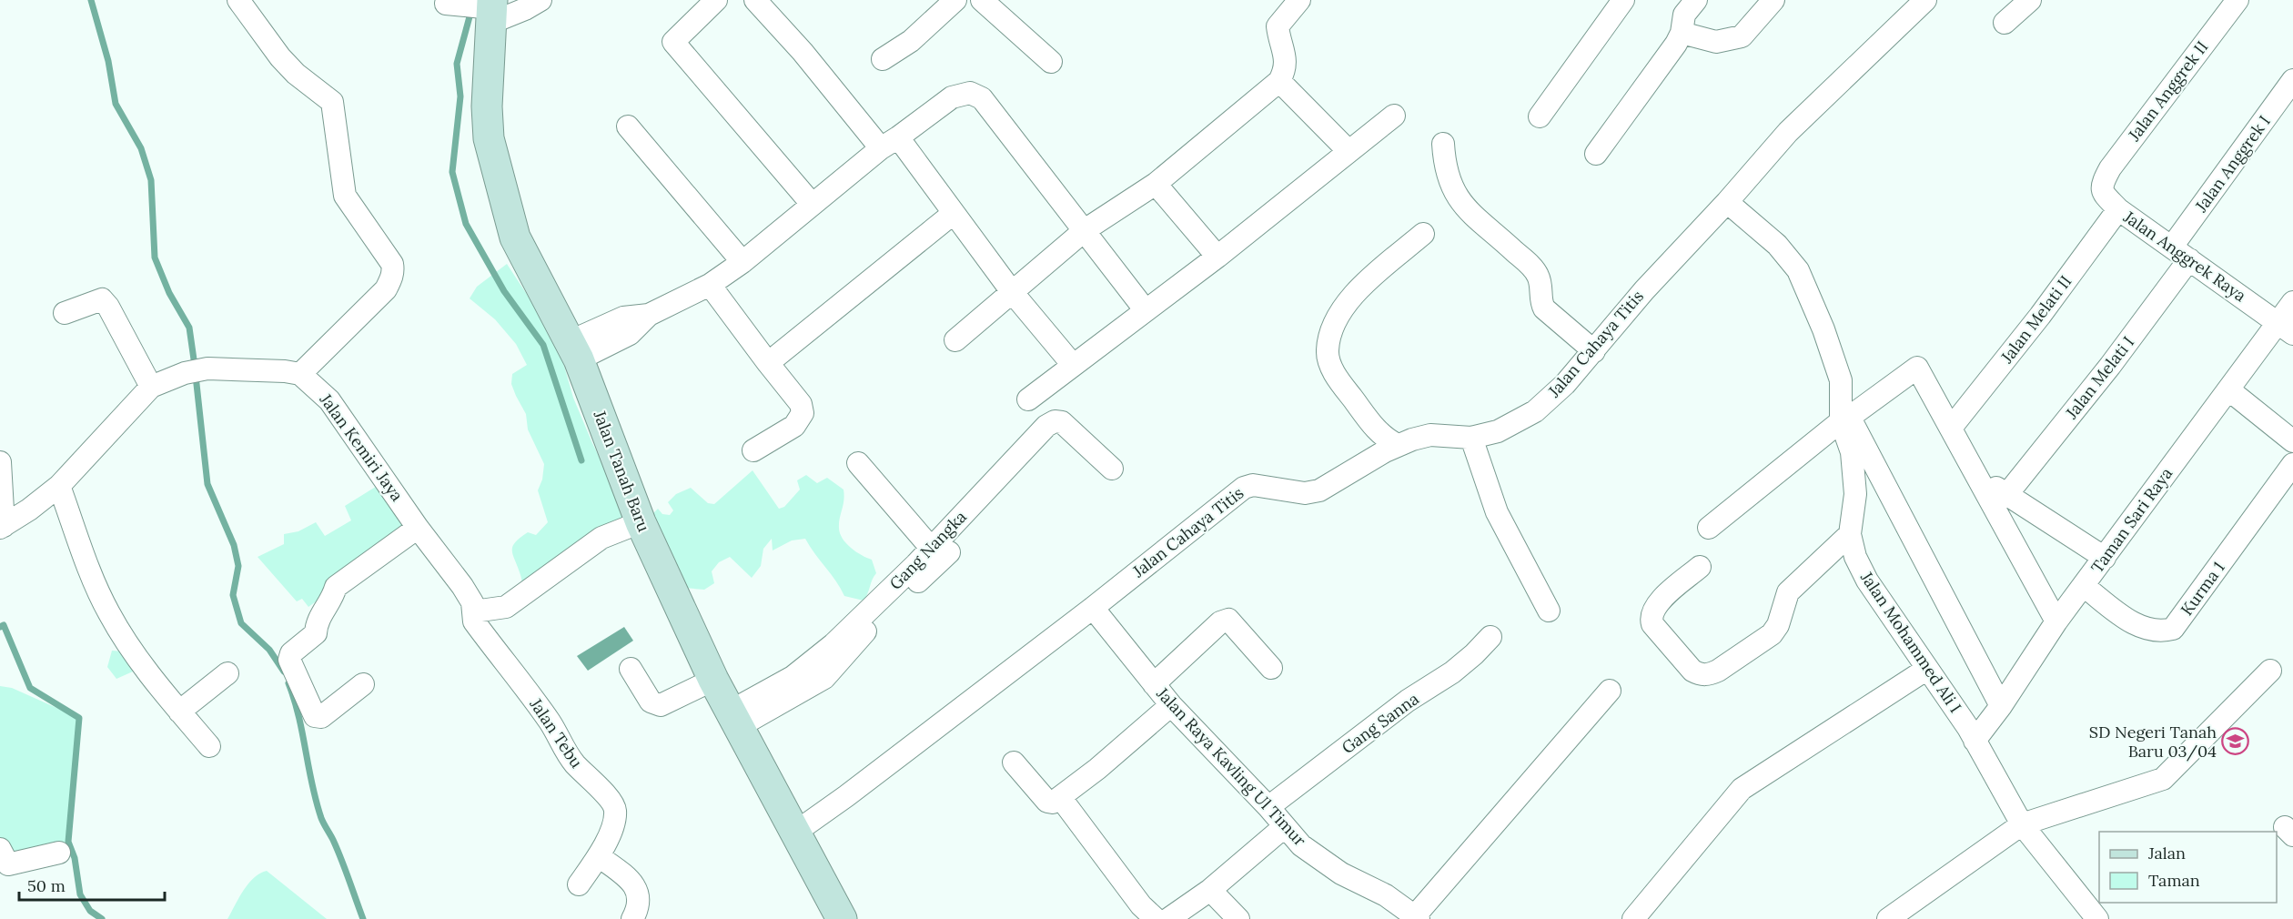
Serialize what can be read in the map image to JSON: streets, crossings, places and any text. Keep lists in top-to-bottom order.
{
  "streets": {
    "main road": ["Jalan Tanah Baru"],
    "street": [
      "Jalan Anggrek II",
      "Jalan Anggrek I",
      "Jalan Anggrek Raya",
      "Jalan Melati II",
      "Jalan Cahaya Titis",
      "Jalan Melati I",
      "Jalan Kemiri Jaya",
      "Taman Sari Raya",
      "Gang Nangka",
      "Kurma 1",
      "Jalan Mohammed Ali I",
      "Gang Sanna",
      "Jalan Tebu",
      "Jalan Raya Kavling Ul Timur"
    ]
  },
  "crossings": [
    ["Jalan Anggrek II", "Jalan Anggrek Raya"],
    ["Jalan Anggrek I", "Jalan Anggrek Raya"],
    ["Jalan Anggrek I", "Jalan Melati I"],
    ["Jalan Anggrek Raya", "Jalan Melati II"],
    ["Jalan Anggrek Raya", "Jalan Melati I"],
    ["Jalan Anggrek Raya", "Taman Sari Raya"],
    ["Jalan Cahaya Titis", "Jalan Tanah Baru"],
    ["Jalan Cahaya Titis", "Jalan Mohammed Ali I"],
    ["Jalan Cahaya Titis", "Jalan Raya Kavling Ul Timur"],
    ["Jalan Kemiri Jaya", "Jalan Tebu"],
    ["Taman Sari Raya", "Kurma 1"],
    ["Taman Sari Raya", "Jalan Mohammed Ali I"],
    ["Gang Sanna", "Jalan Raya Kavling Ul Timur"]
  ],
  "places": {
    "school or university": ["SD Negeri Tanah Baru 03/04"]
  },
  "legend": ["Jalan", "Taman"],
  "scale_bar": "50 m"
}
